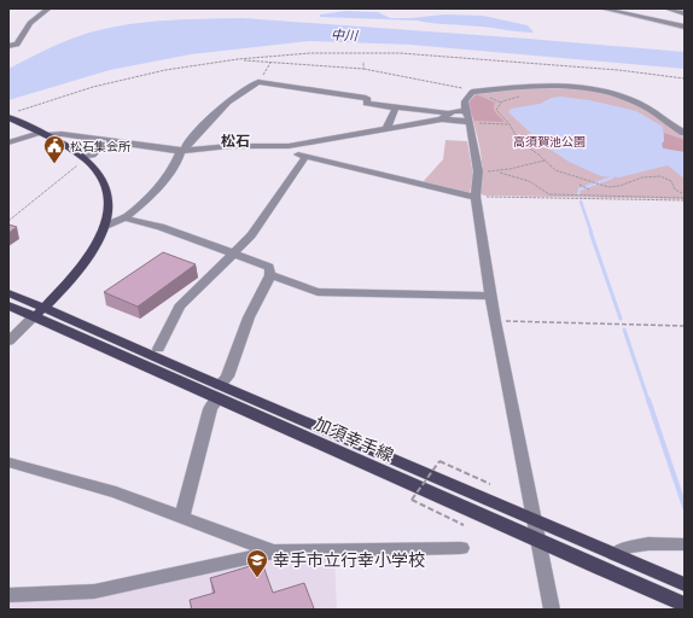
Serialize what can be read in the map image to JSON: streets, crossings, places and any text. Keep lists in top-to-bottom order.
{
  "streets": {
    "main road": ["加須幸手線"]
  },
  "districts": ["松石"],
  "water": ["中川"],
  "parks": ["高須賀池公園"],
  "places": {
    "public building": ["松石集会所"],
    "school or university": ["幸手市立行幸小学校"]
  }
}
